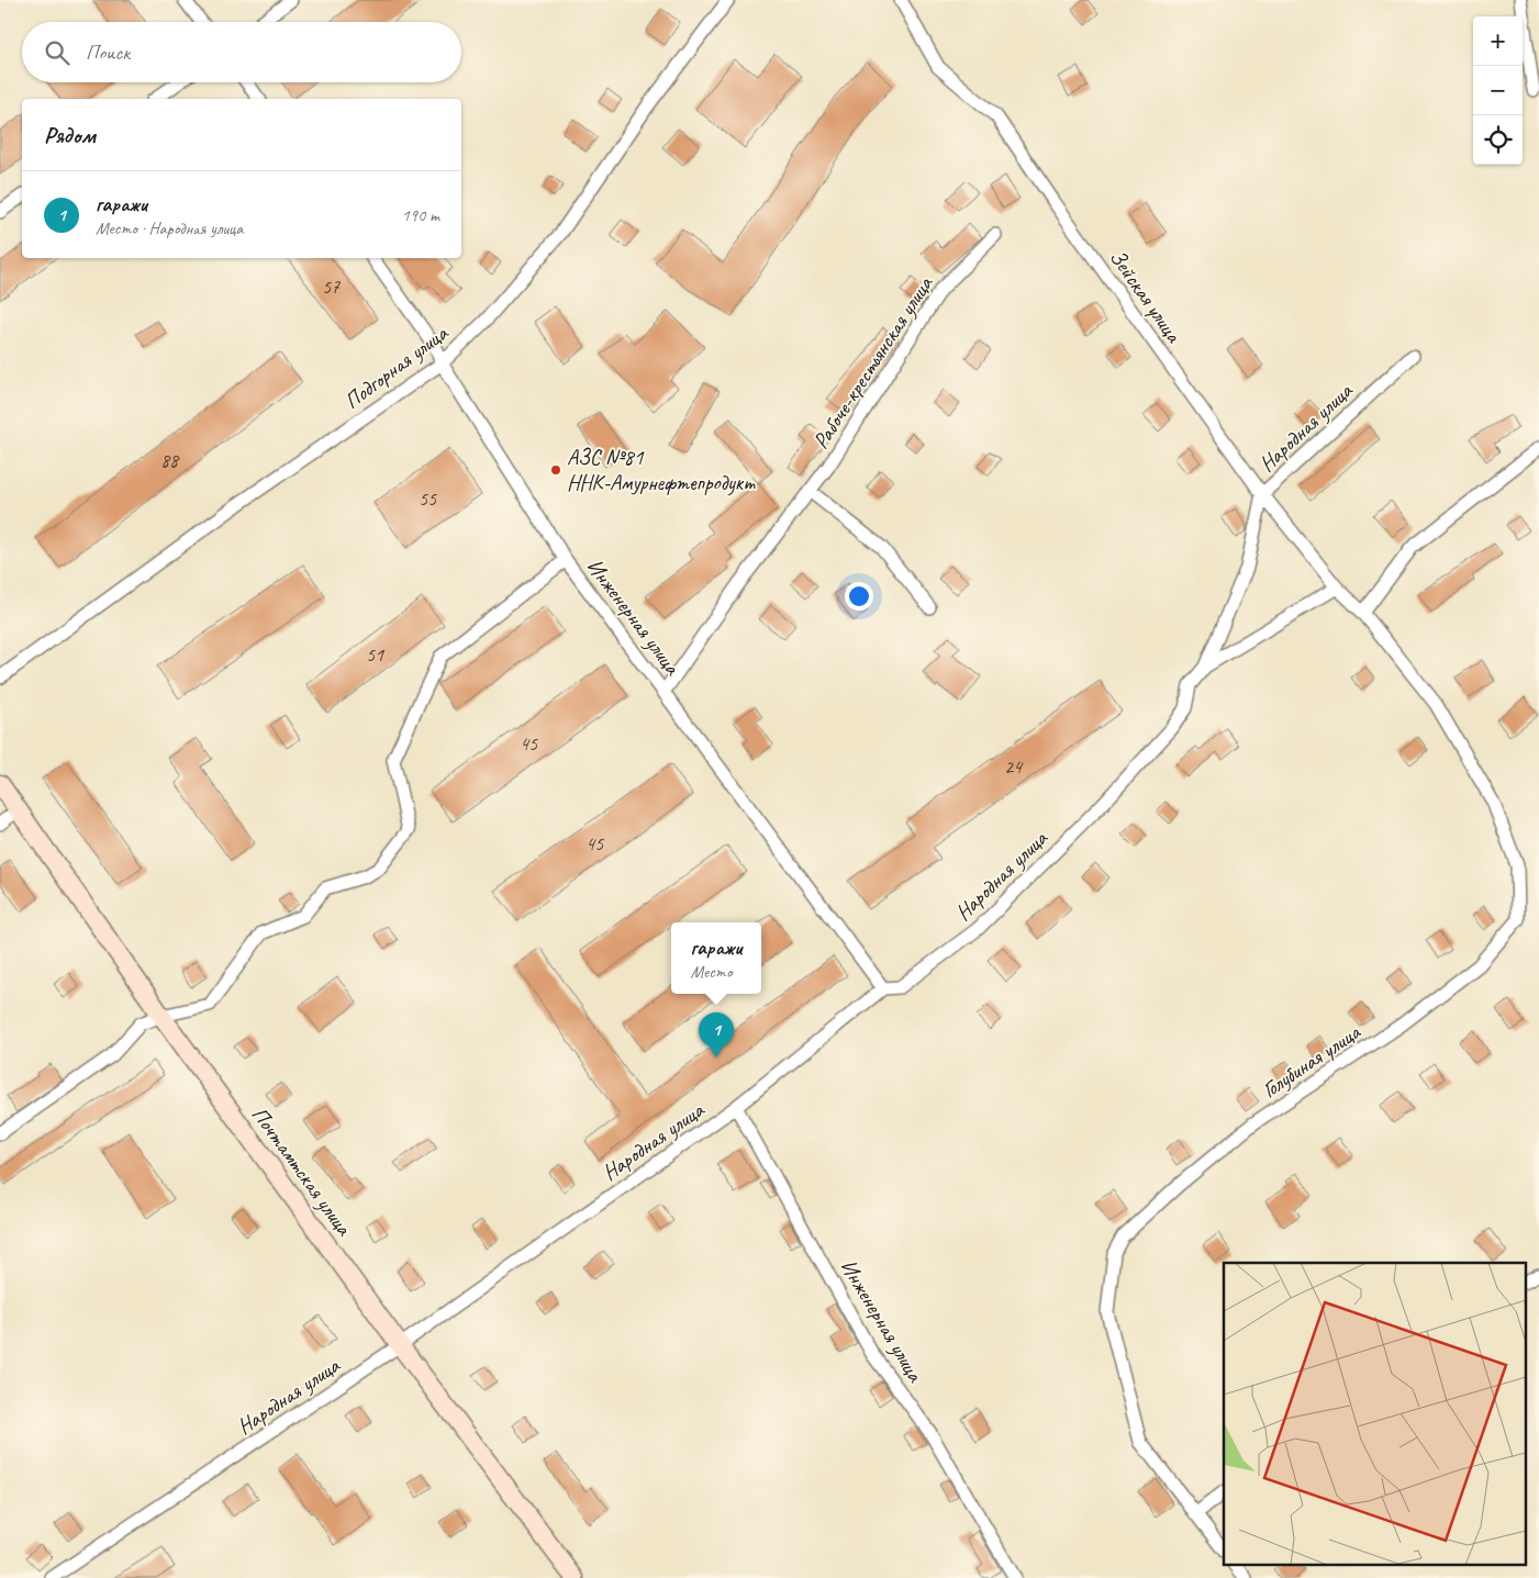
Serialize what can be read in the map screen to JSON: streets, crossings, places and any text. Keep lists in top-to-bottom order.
{
  "streets": {
    "street": [
      "Зейская улица",
      "Рабоче-крестьянская улица",
      "Подгорная улица",
      "Народная улица",
      "Инженерная улица",
      "Голубиная улица",
      "Почтамтская улица"
    ]
  },
  "crossings": [
    ["Зейская улица", "Народная улица"],
    ["Зейская улица", "Голубиная улица"],
    ["Рабоче-крестьянская улица", "Инженерная улица"],
    ["Подгорная улица", "Инженерная улица"],
    ["Народная улица", "Инженерная улица"],
    ["Народная улица", "Почтамтская улица"]
  ],
  "places": ["АЗС №81 ННК-Амурнефтепродукт"],
  "house_numbers": [
    "57",
    "88",
    "55",
    "51",
    "45",
    "24",
    "45"
  ],
  "page": {
    "map_buttons": ["+", "−"],
    "search": "Поиск",
    "heading": "Рядом",
    "list": [
      {
        "mark": "1",
        "name": "гаражи",
        "note": "Место · Народная улица",
        "value": "190 m"
      }
    ],
    "popup": ["гаражи", "Место"],
    "pins": "1"
  }
}
